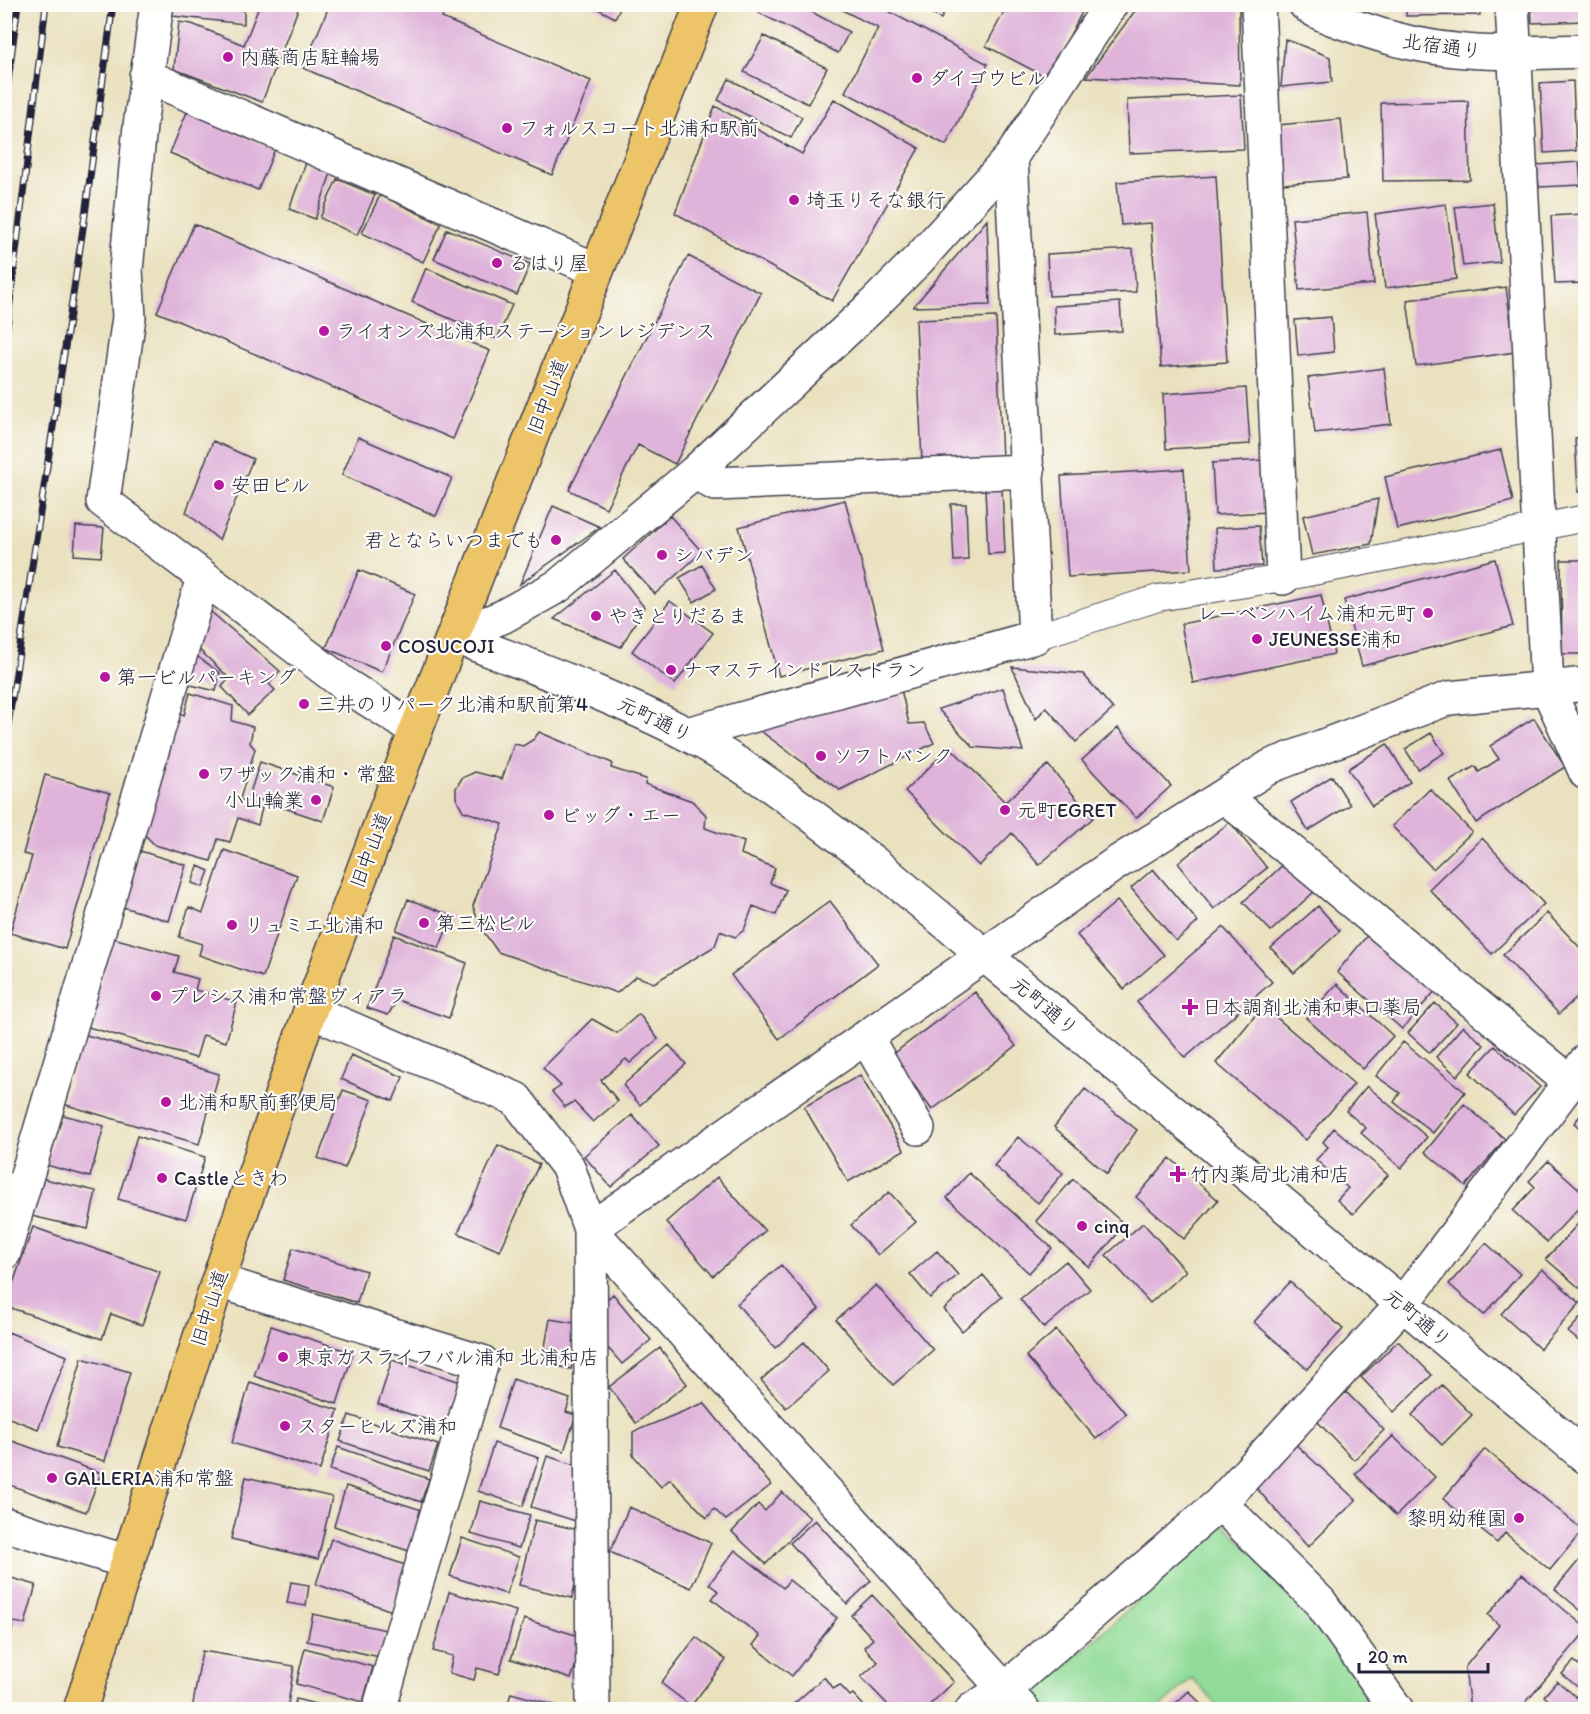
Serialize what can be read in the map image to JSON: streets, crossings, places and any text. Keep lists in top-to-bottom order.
{
  "streets": {
    "main road": ["旧中山道"],
    "street": ["北宿通り", "元町通り"]
  },
  "crossings": [
    ["旧中山道", "元町通り"]
  ],
  "places": {
    "other": [
      "内藤商店駐輪場",
      "ダイゴウビル",
      "フォルスコート北浦和駅前",
      "埼玉りそな銀行",
      "るはり屋",
      "ライオンズ北浦和ステーションレジデンス",
      "安田ビル",
      "君とならいつまでも",
      "シバデン",
      "レーベンハイム浦和元町",
      "やきとりだるま",
      "JEUNESSE浦和",
      "COSUCOJI",
      "ナマステインドレストラン",
      "第一ビルパーキング",
      "三井のリパーク北浦和駅前第4",
      "ソフトバンク",
      "ワザック浦和・常盤",
      "小山輪業",
      "元町EGRET",
      "ビッグ・エー",
      "第三松ビル",
      "リュミエ北浦和",
      "プレシス浦和常盤ヴィアラ",
      "北浦和駅前郵便局",
      "Castleときわ",
      "cinq",
      "東京ガスライフバル浦和 北浦和店",
      "スターヒルズ浦和",
      "GALLERIA浦和常盤",
      "黎明幼稚園"
    ],
    "health": ["日本調剤北浦和東口薬局", "竹内薬局北浦和店"]
  },
  "scale_bar": "20 m"
}
